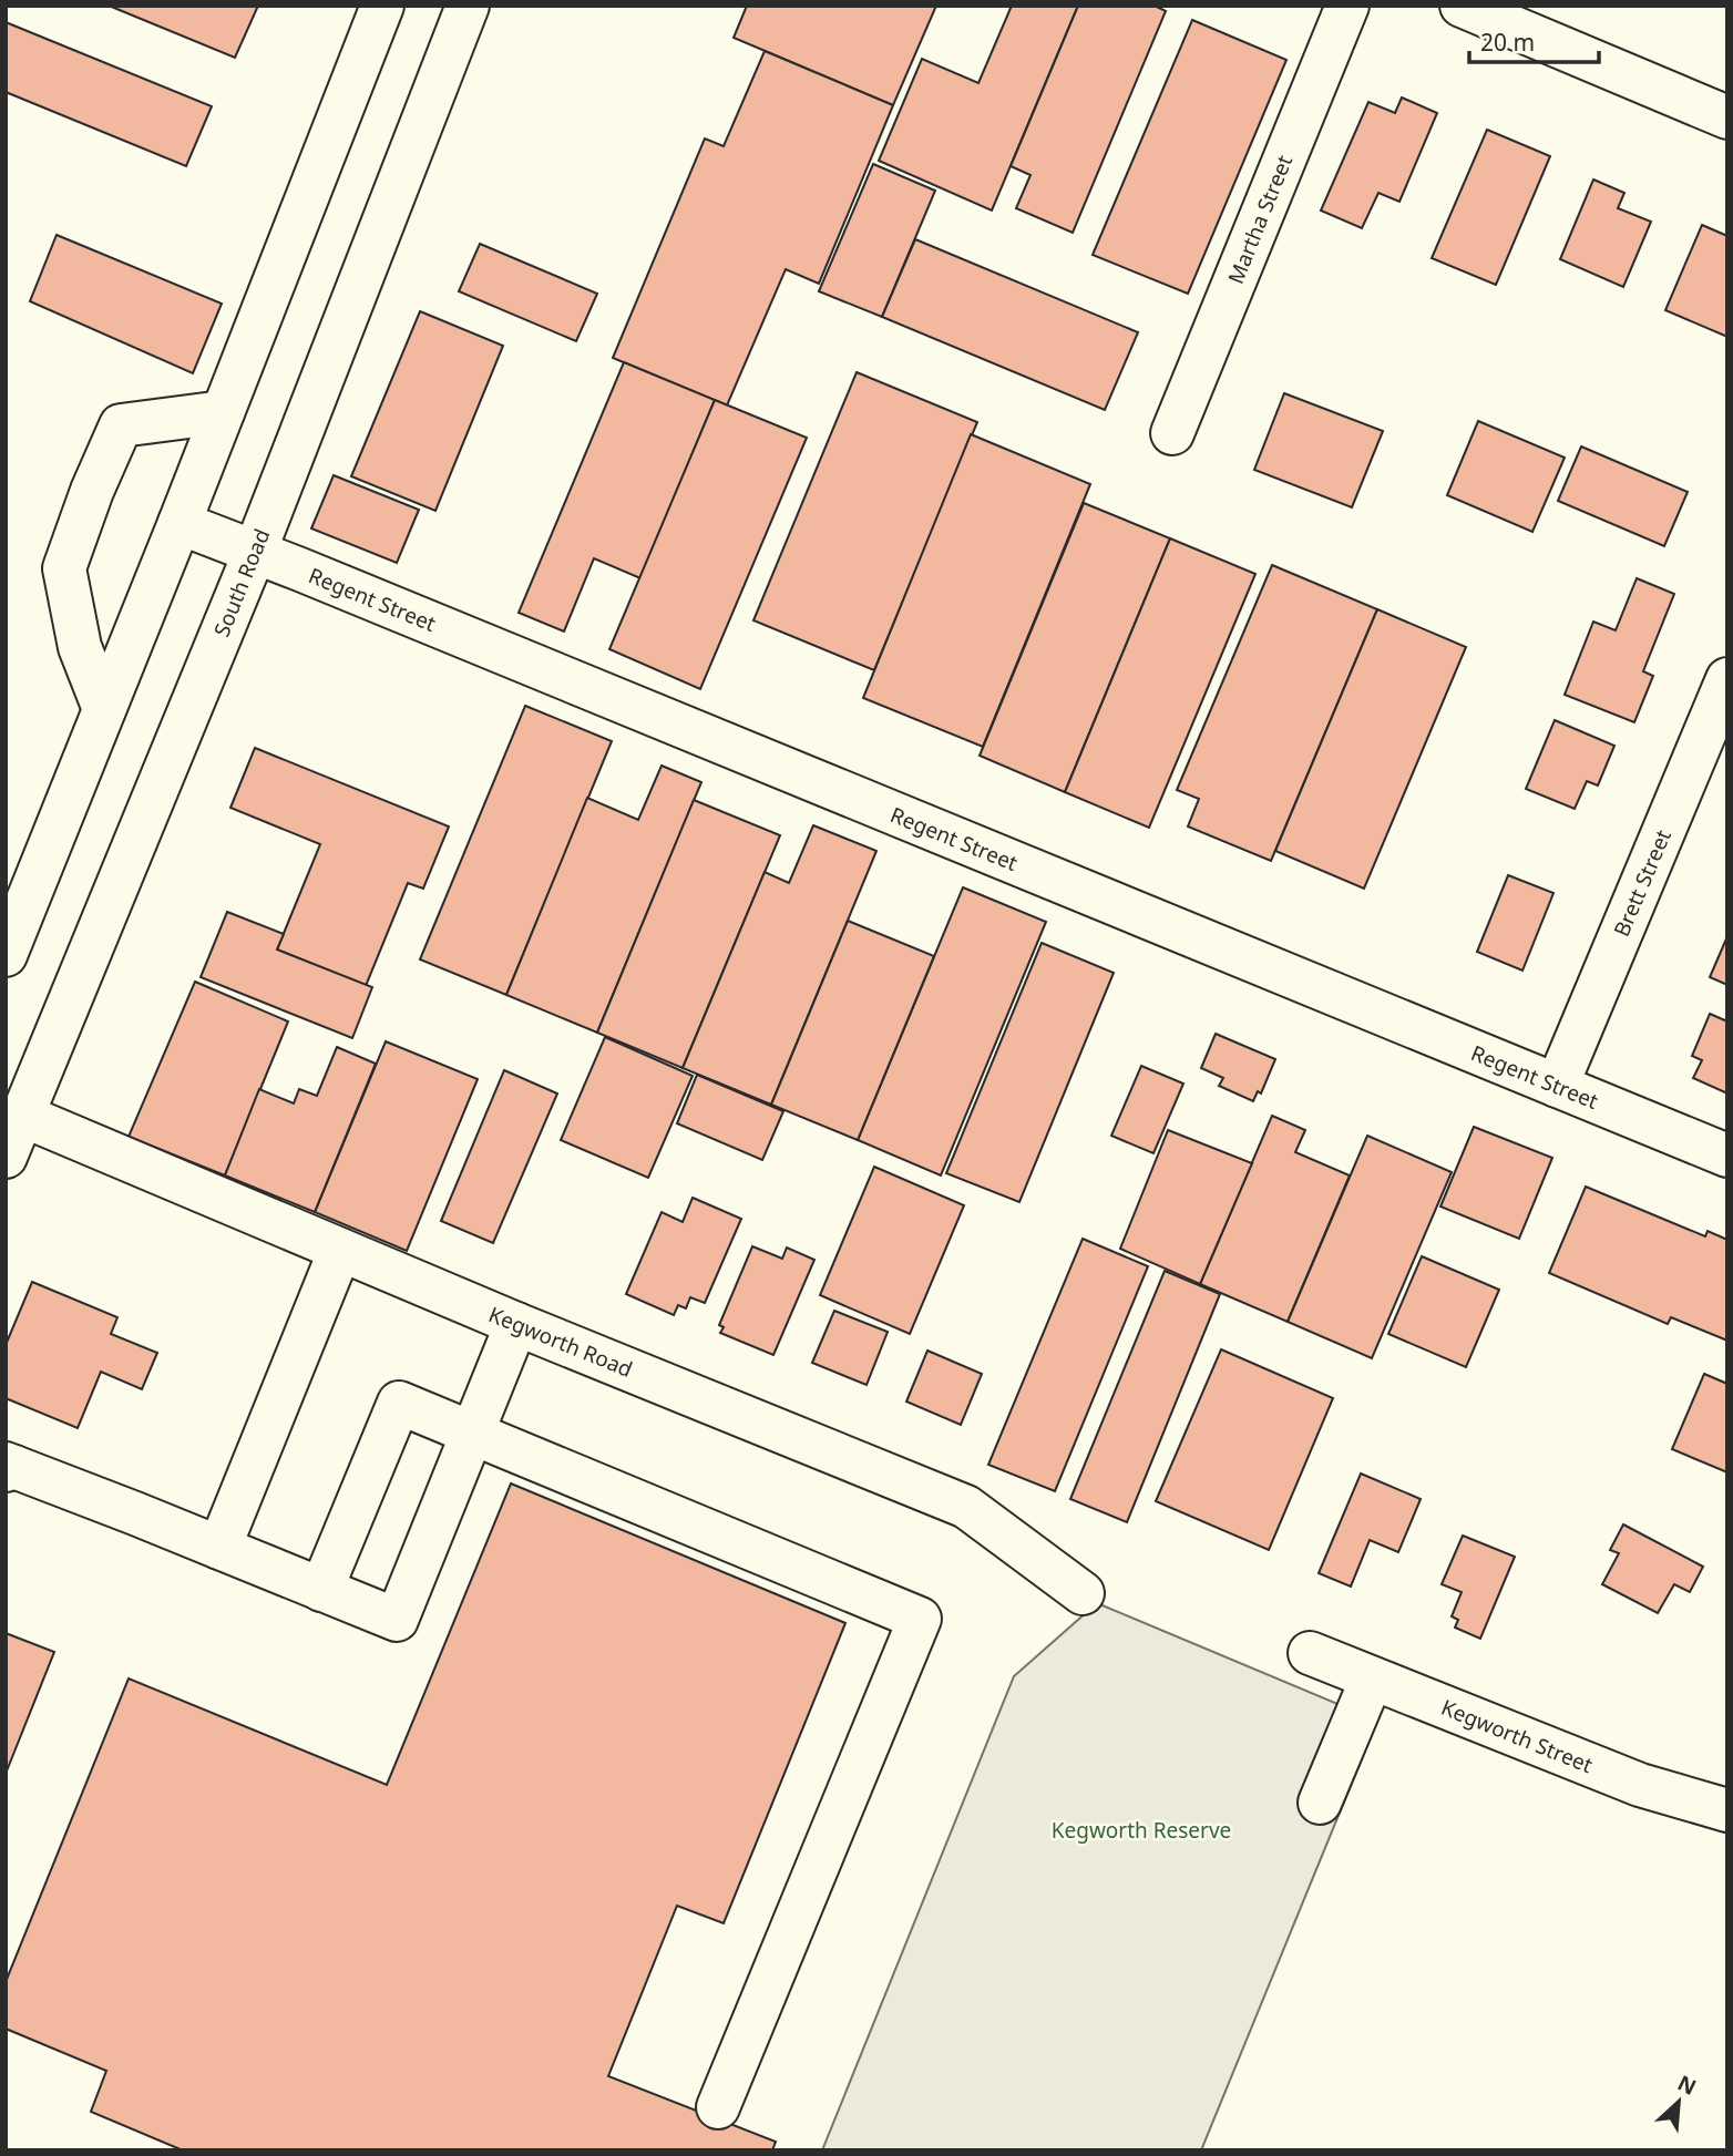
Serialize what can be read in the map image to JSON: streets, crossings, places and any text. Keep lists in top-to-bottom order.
{
  "streets": {
    "main road": [
      "Martha Street",
      "South Road",
      "Regent Street",
      "Brett Street",
      "Kegworth Road",
      "Kegworth Street"
    ]
  },
  "crossings": [
    ["South Road", "Regent Street"],
    ["South Road", "Kegworth Road"],
    ["Regent Street", "Brett Street"]
  ],
  "parks": ["Kegworth Reserve"],
  "scale_bar": "20 m",
  "north": "top right"
}
